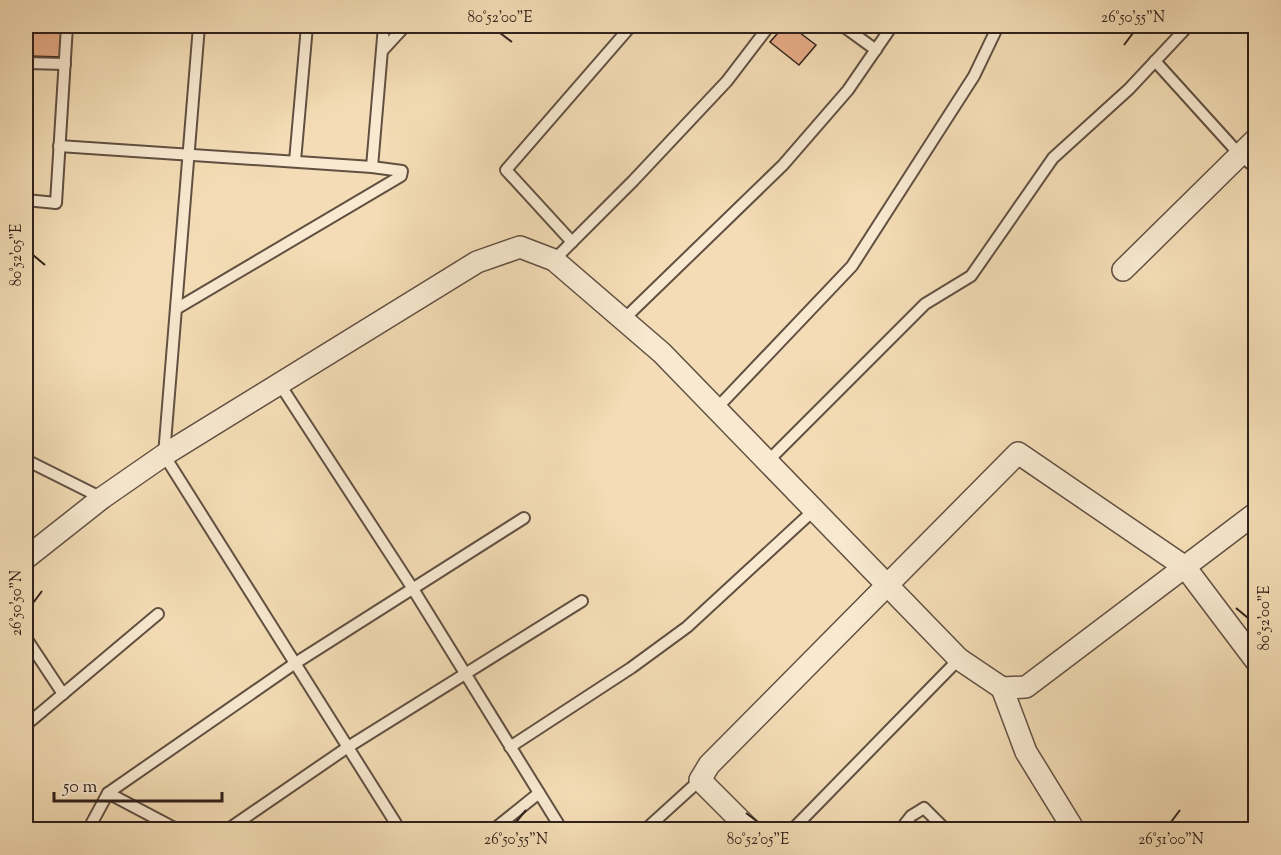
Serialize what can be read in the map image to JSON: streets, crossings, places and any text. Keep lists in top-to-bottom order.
{
  "scale_bar": "50 m",
  "coordinates": [
    "80°52'00\"E",
    "26°50'55\"N",
    "80°52'05\"E",
    "26°50'50\"N",
    "26°51'00\"N"
  ]
}
